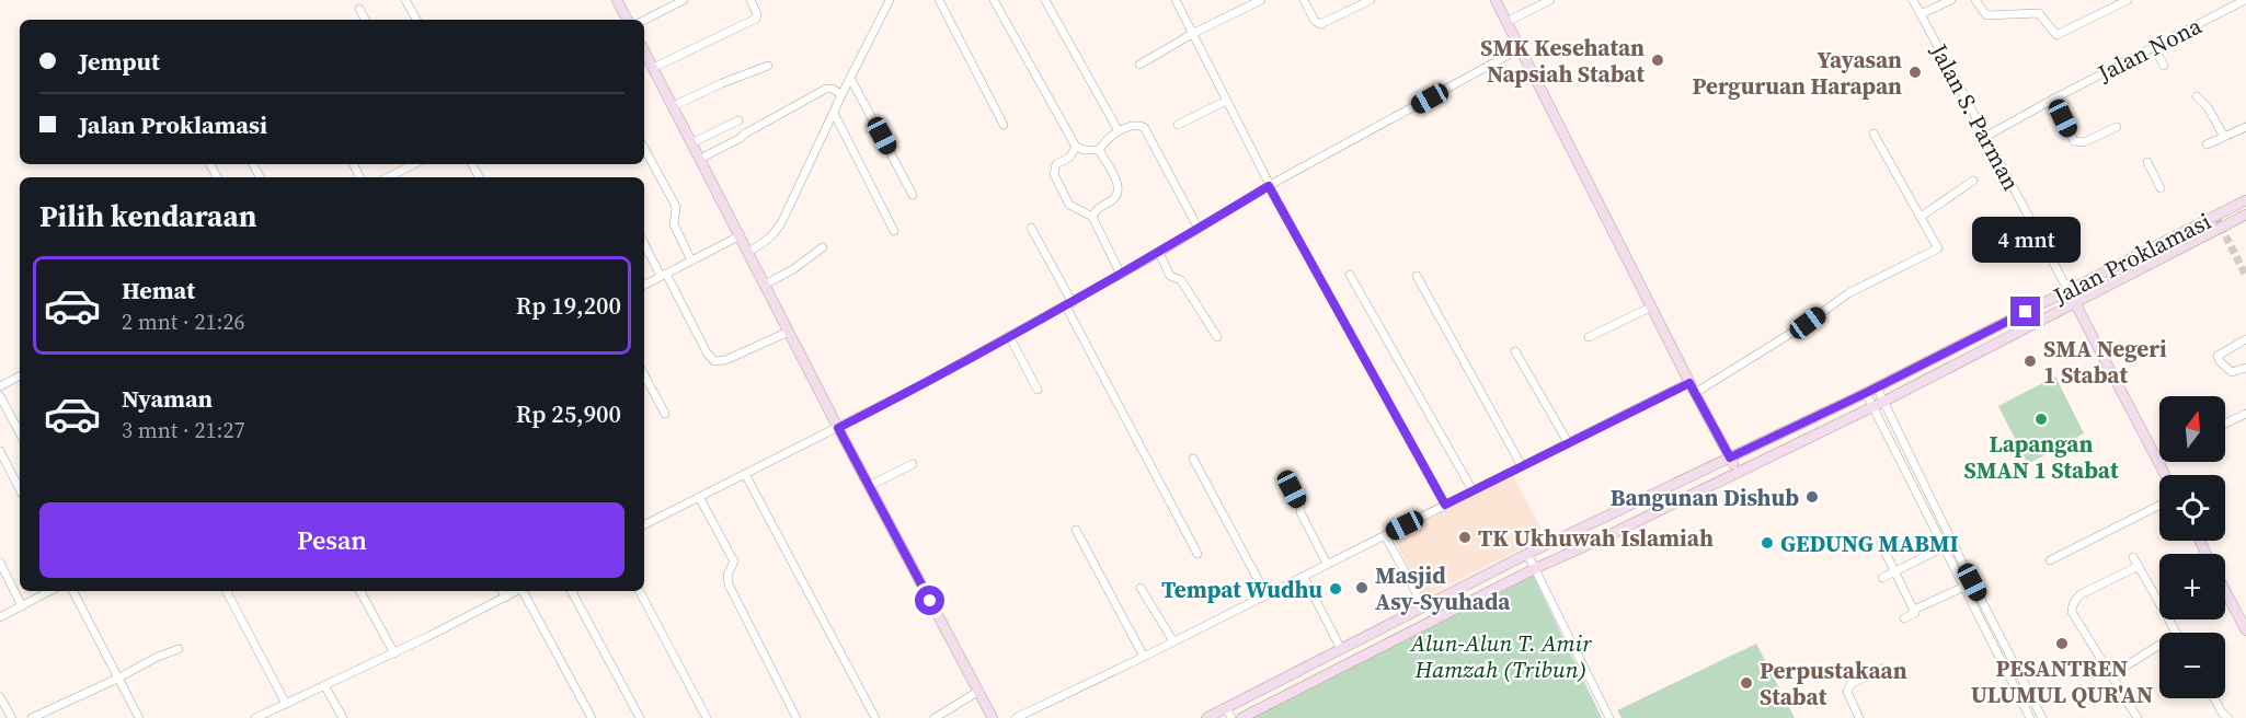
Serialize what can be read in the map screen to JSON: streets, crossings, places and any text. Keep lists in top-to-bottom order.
{
  "streets": {
    "street": ["Jalan Nona", "Jalan S. Parman", "Jalan Proklamasi"]
  },
  "crossings": [
    ["Jalan Nona", "Jalan S. Parman"],
    ["Jalan S. Parman", "Jalan Proklamasi"]
  ],
  "parks": ["Alun-Alun T. Amir Hamzah (Tribun)"],
  "places": [
    "SMK Kesehatan Napsiah Stabat",
    "Yayasan Perguruan Harapan",
    "SMA Negeri 1 Stabat",
    "Lapangan SMAN 1 Stabat",
    "Bangunan Dishub",
    "TK Ukhuwah Islamiah",
    "GEDUNG MABMI",
    "Masjid Asy-Syuhada",
    "Tempat Wudhu",
    "PESANTREN ULUMUL QUR'AN",
    "Perpustakaan Stabat"
  ],
  "north": "top",
  "page": {
    "banner": ["Jemput", "Jalan Proklamasi"],
    "heading": "Pilih kendaraan",
    "bubble": "4 mnt",
    "list": [
      {
        "name": "Hemat",
        "note": "2 mnt · 21:26",
        "value": "Rp 19,200"
      },
      {
        "name": "Nyaman",
        "note": "3 mnt · 21:27",
        "value": "Rp 25,900"
      }
    ],
    "map_buttons": ["+", "−"],
    "buttons": "Pesan"
  }
}
